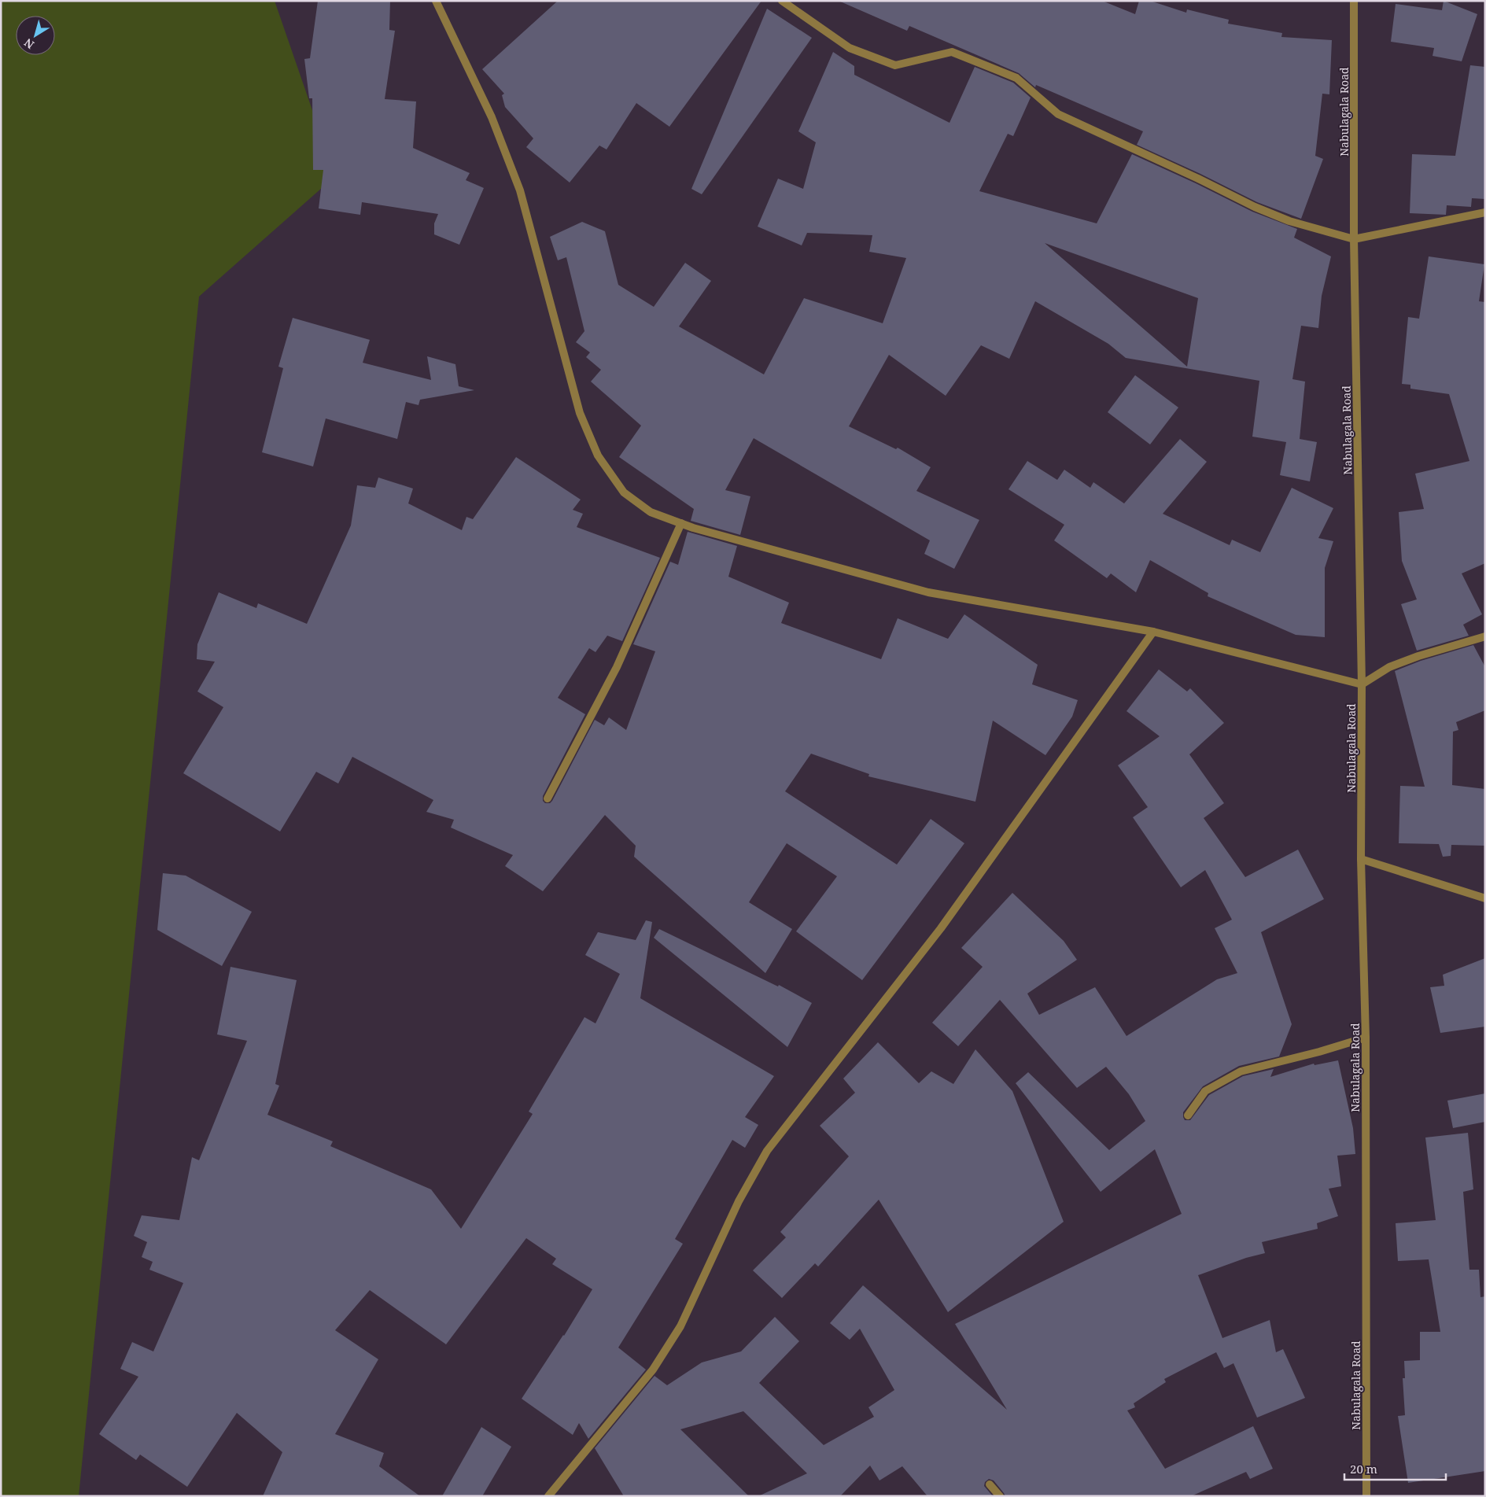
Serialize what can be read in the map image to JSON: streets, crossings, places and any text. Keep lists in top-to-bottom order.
{
  "streets": {
    "street": ["Nabulagala Road"]
  },
  "scale_bar": "20 m",
  "north": "bottom left"
}
